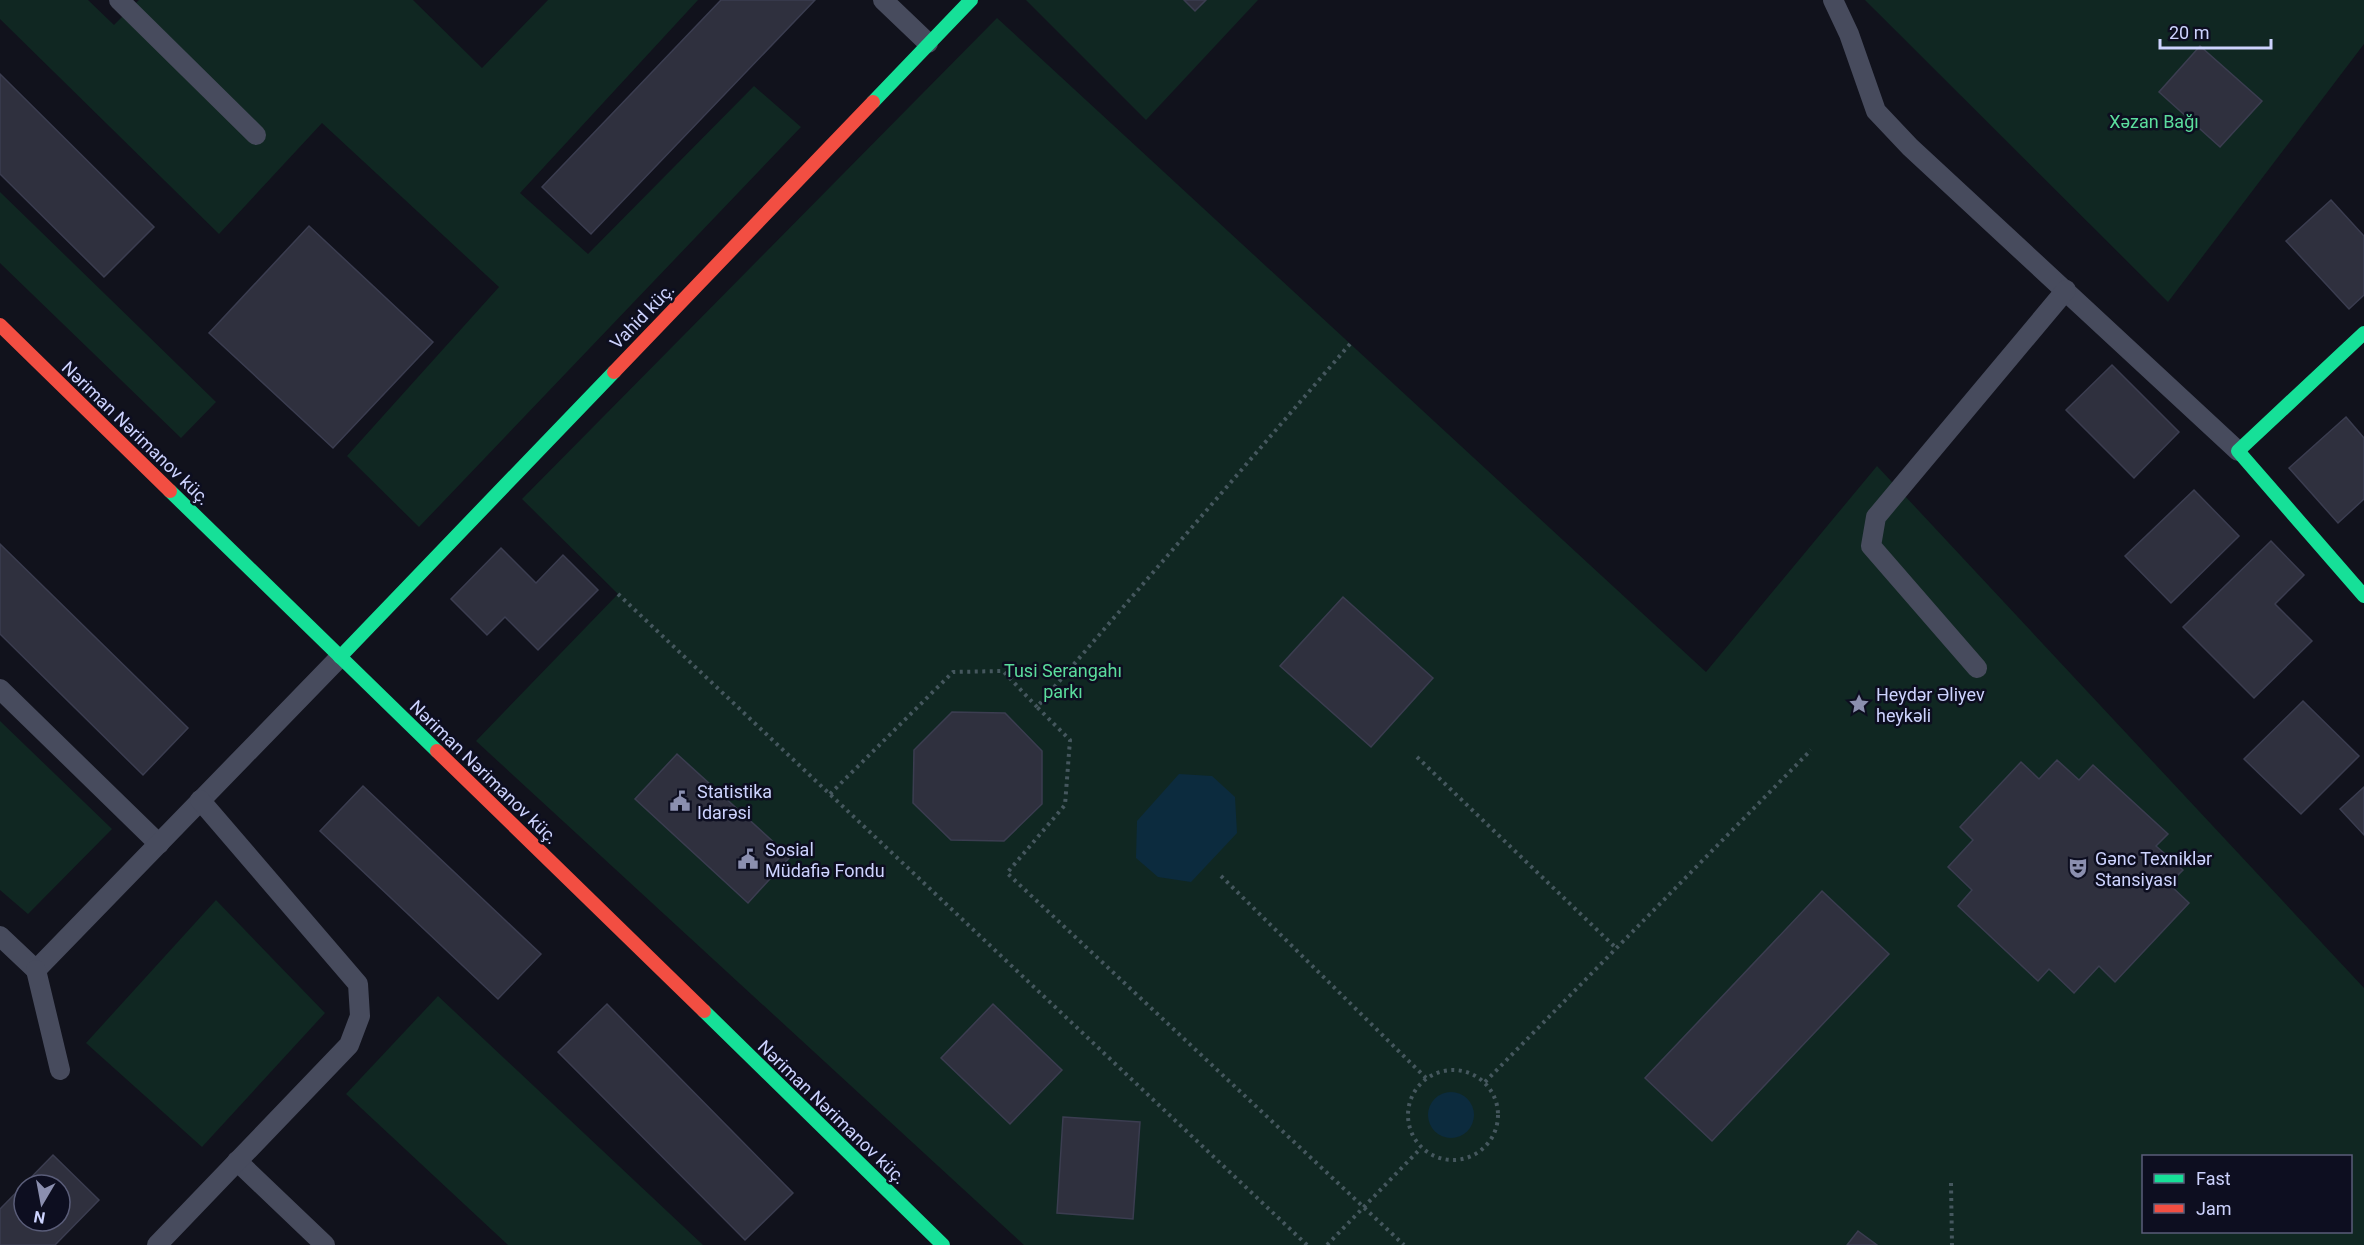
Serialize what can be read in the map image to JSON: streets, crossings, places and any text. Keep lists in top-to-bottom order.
{
  "streets": {
    "street": ["Vahid küç.", "Nəriman Nərimanov küç."]
  },
  "crossings": [
    ["Vahid küç.", "Nəriman Nərimanov küç."]
  ],
  "parks": ["Xəzan Bağı", "Tusi Serangahı parkı"],
  "places": {
    "place": ["Heydər Əliyev heykəli"],
    "public building": ["Statistika Idarəsi", "Sosial Müdafiə Fondu"],
    "theatre": ["Gənc Texniklər Stansiyası"]
  },
  "legend": ["Fast", "Jam"],
  "scale_bar": "20 m",
  "north": "bottom"
}
